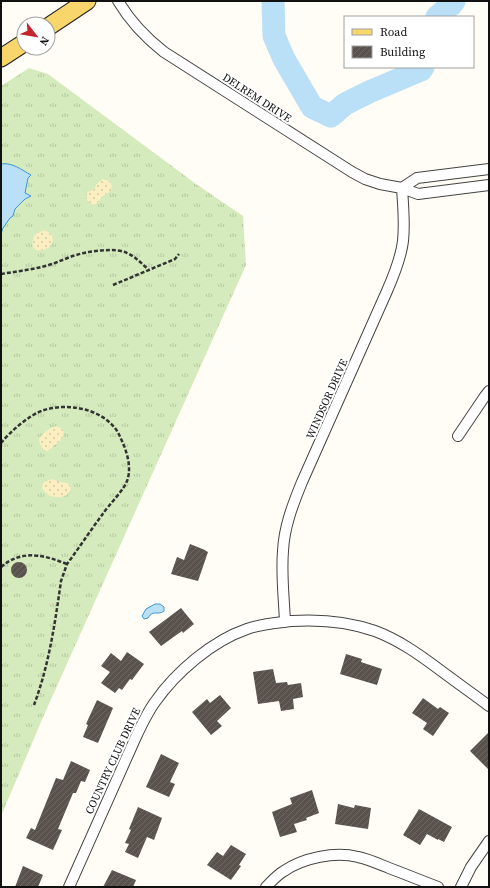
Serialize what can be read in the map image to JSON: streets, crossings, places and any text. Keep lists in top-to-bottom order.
{
  "streets": {
    "street": ["DELREM DRIVE", "WINDSOR DRIVE", "COUNTRY CLUB DRIVE"]
  },
  "crossings": [
    ["DELREM DRIVE", "WINDSOR DRIVE"],
    ["WINDSOR DRIVE", "COUNTRY CLUB DRIVE"]
  ],
  "legend": ["Road", "Building"],
  "north": "bottom right"
}
